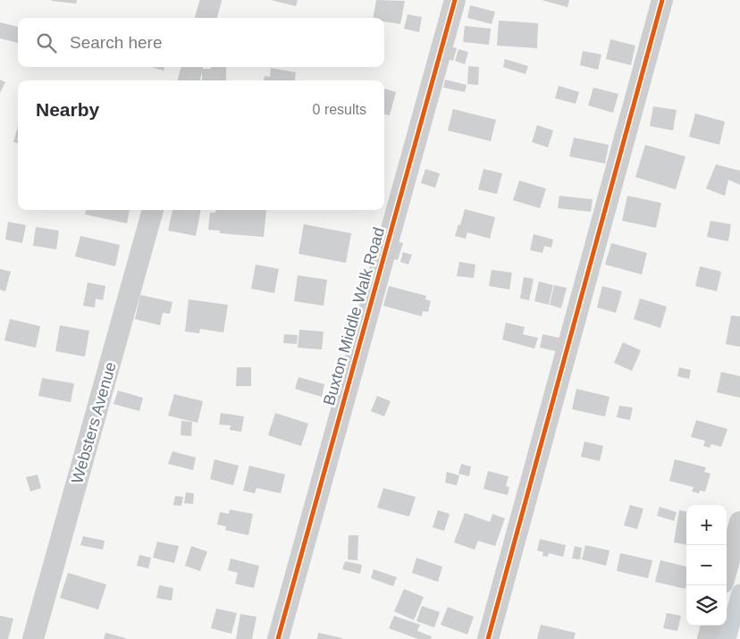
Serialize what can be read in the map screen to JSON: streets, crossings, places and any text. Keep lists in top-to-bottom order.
{
  "streets": {
    "street": ["Buxton Middle Walk Road", "Websters Avenue"]
  },
  "page": {
    "search": "Search here",
    "heading": ["Nearby", "0 results"],
    "map_buttons": ["+", "−"]
  }
}
